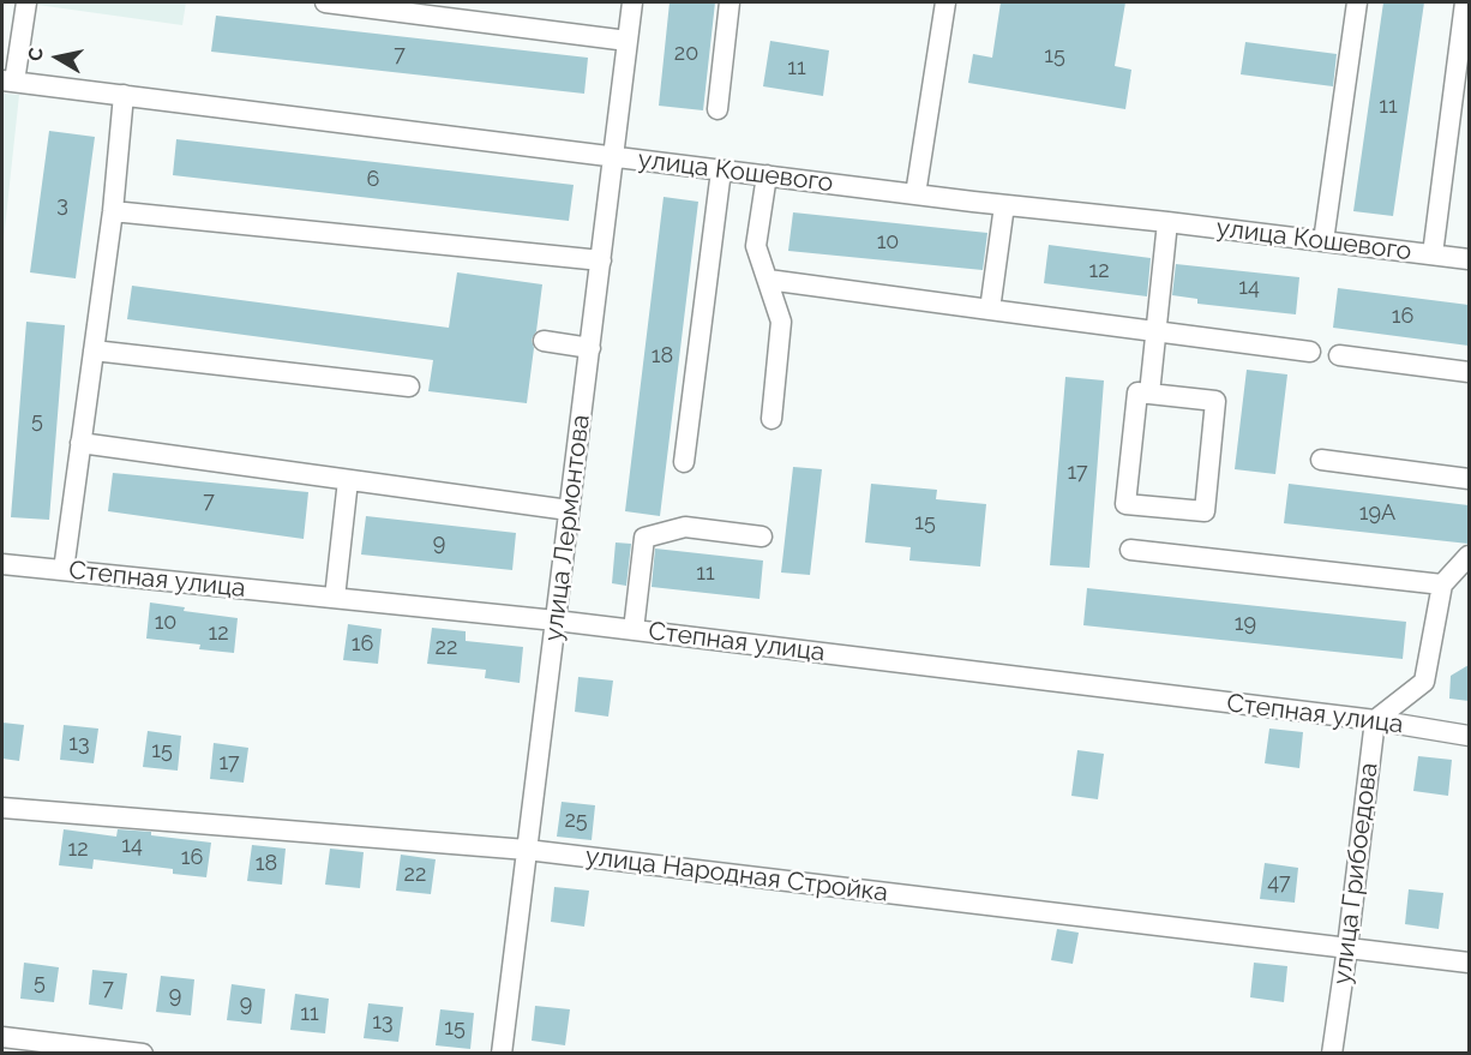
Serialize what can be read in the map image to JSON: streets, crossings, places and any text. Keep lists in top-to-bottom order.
{
  "streets": {
    "street": [
      "улица Кошевого",
      "улица Лермонтова",
      "Степная улица",
      "улица Грибоедова",
      "улица Народная Стройка"
    ]
  },
  "crossings": [
    ["улица Кошевого", "улица Лермонтова"],
    ["улица Лермонтова", "Степная улица"],
    ["улица Лермонтова", "улица Народная Стройка"],
    ["Степная улица", "улица Грибоедова"],
    ["улица Грибоедова", "улица Народная Стройка"]
  ],
  "house_numbers": [
    "20",
    "7",
    "15",
    "11",
    "11",
    "6",
    "3",
    "10",
    "12",
    "14",
    "16",
    "18",
    "5",
    "17",
    "7",
    "19А",
    "15",
    "9",
    "11",
    "10",
    "19",
    "12",
    "16",
    "22",
    "13",
    "15",
    "17",
    "25",
    "14",
    "12",
    "16",
    "18",
    "22",
    "47",
    "5",
    "7",
    "9",
    "9",
    "11",
    "13",
    "15"
  ],
  "north": "left"
}
